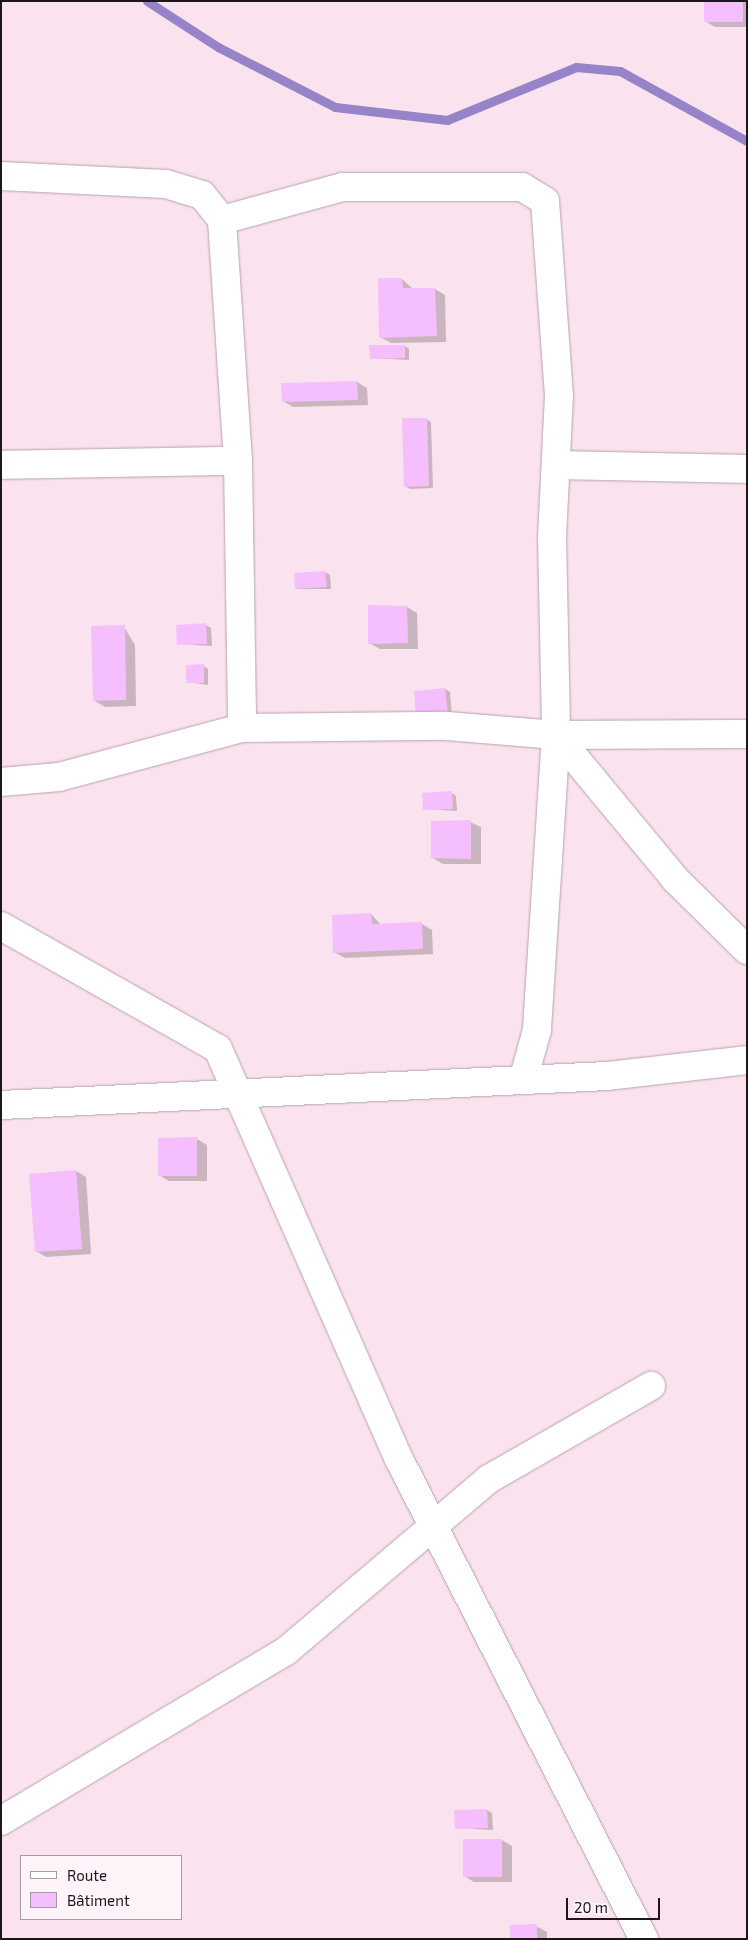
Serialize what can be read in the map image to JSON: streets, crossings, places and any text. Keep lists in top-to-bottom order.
{
  "legend": ["Route", "Bâtiment"],
  "scale_bar": "20 m"
}
